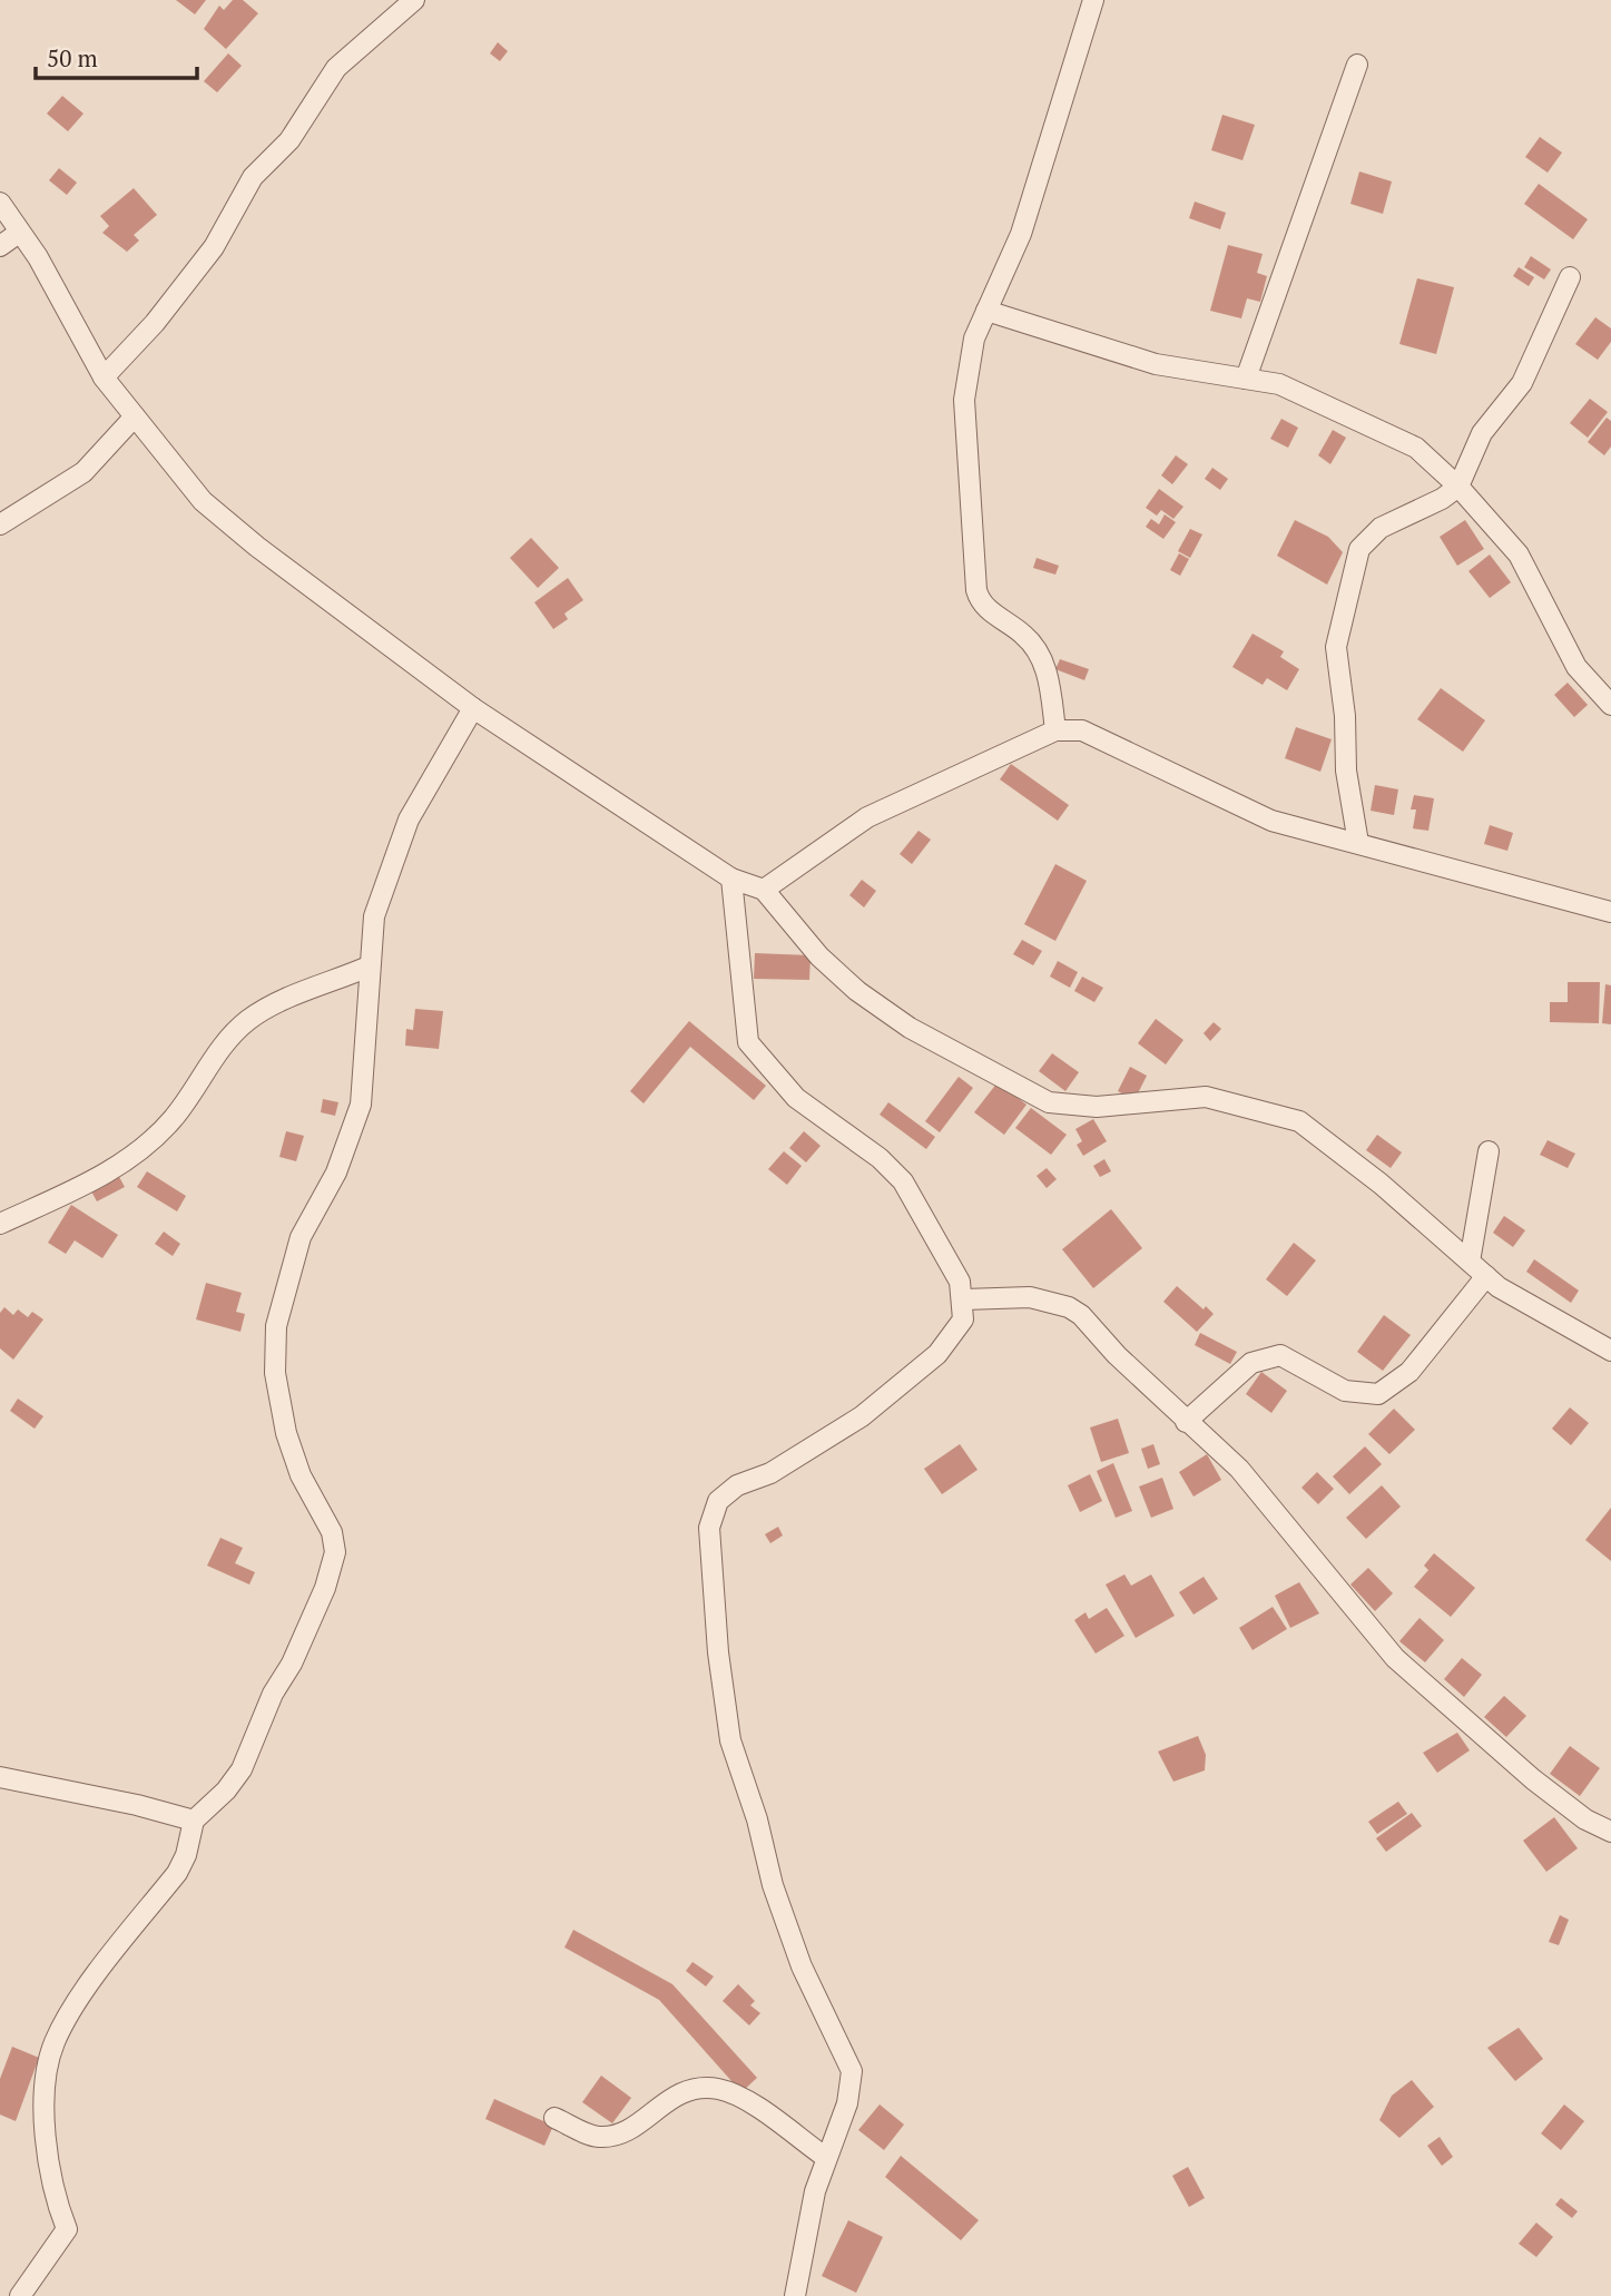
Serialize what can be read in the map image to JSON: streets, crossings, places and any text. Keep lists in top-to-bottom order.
{
  "scale_bar": "50 m"
}
